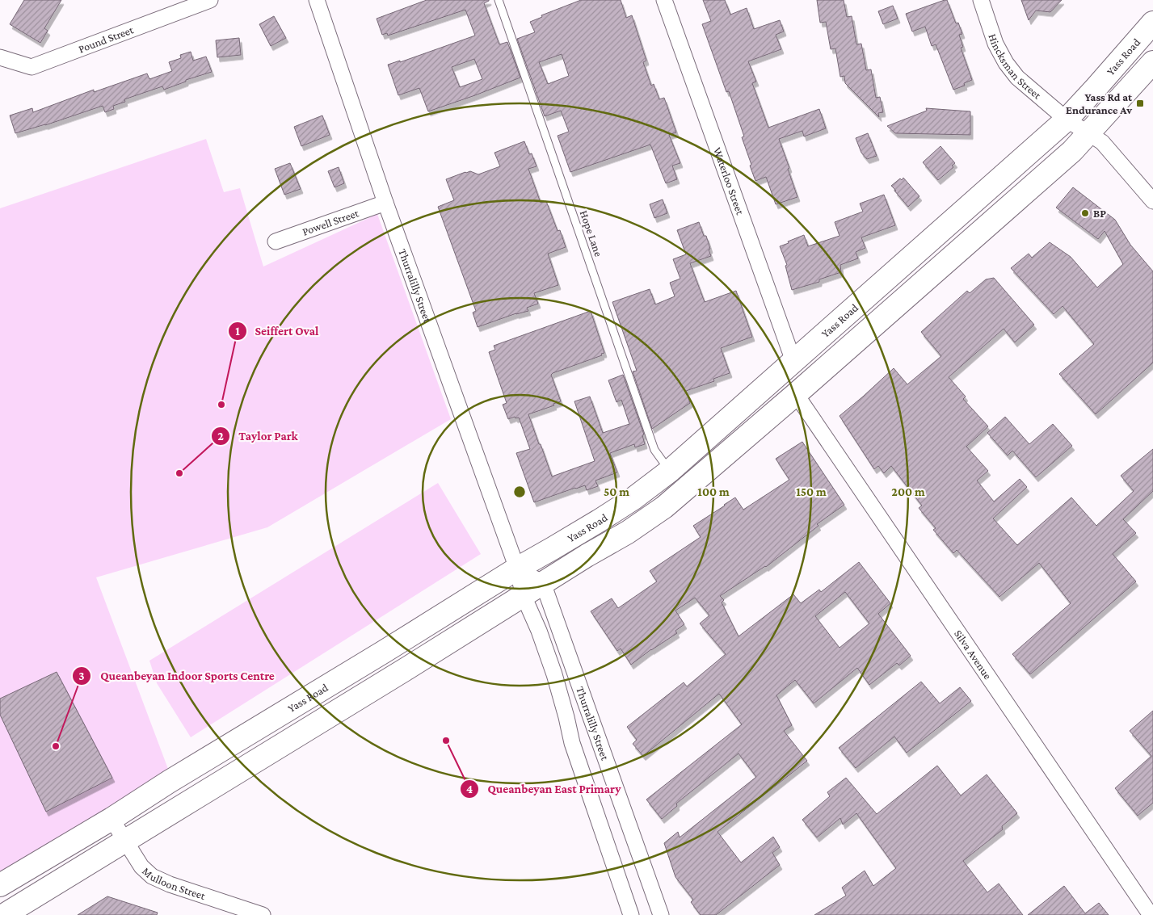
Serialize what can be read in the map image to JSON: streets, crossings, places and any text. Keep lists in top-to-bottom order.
{
  "streets": {
    "main road": ["Yass Road"],
    "street": [
      "Pound Street",
      "Hincksman Street",
      "Waterloo Street",
      "Powell Street",
      "Thurralilly Street",
      "Silva Avenue",
      "Mulloon Street"
    ],
    "lane": ["Hope Lane"]
  },
  "crossings": [
    ["Yass Road", "Hincksman Street"],
    ["Yass Road", "Waterloo Street"],
    ["Yass Road", "Hope Lane"],
    ["Yass Road", "Thurralilly Street"],
    ["Yass Road", "Mulloon Street"],
    ["Powell Street", "Thurralilly Street"]
  ],
  "places": {
    "transit": ["Yass Rd at Endurance Av"],
    "other": [
      "BP",
      "Seiffert Oval",
      "Taylor Park",
      "Queanbeyan East Primary",
      "Queanbeyan Indoor Sports Centre"
    ]
  },
  "rings": [
    "50 m",
    "100 m",
    "150 m",
    "200 m"
  ]
}
